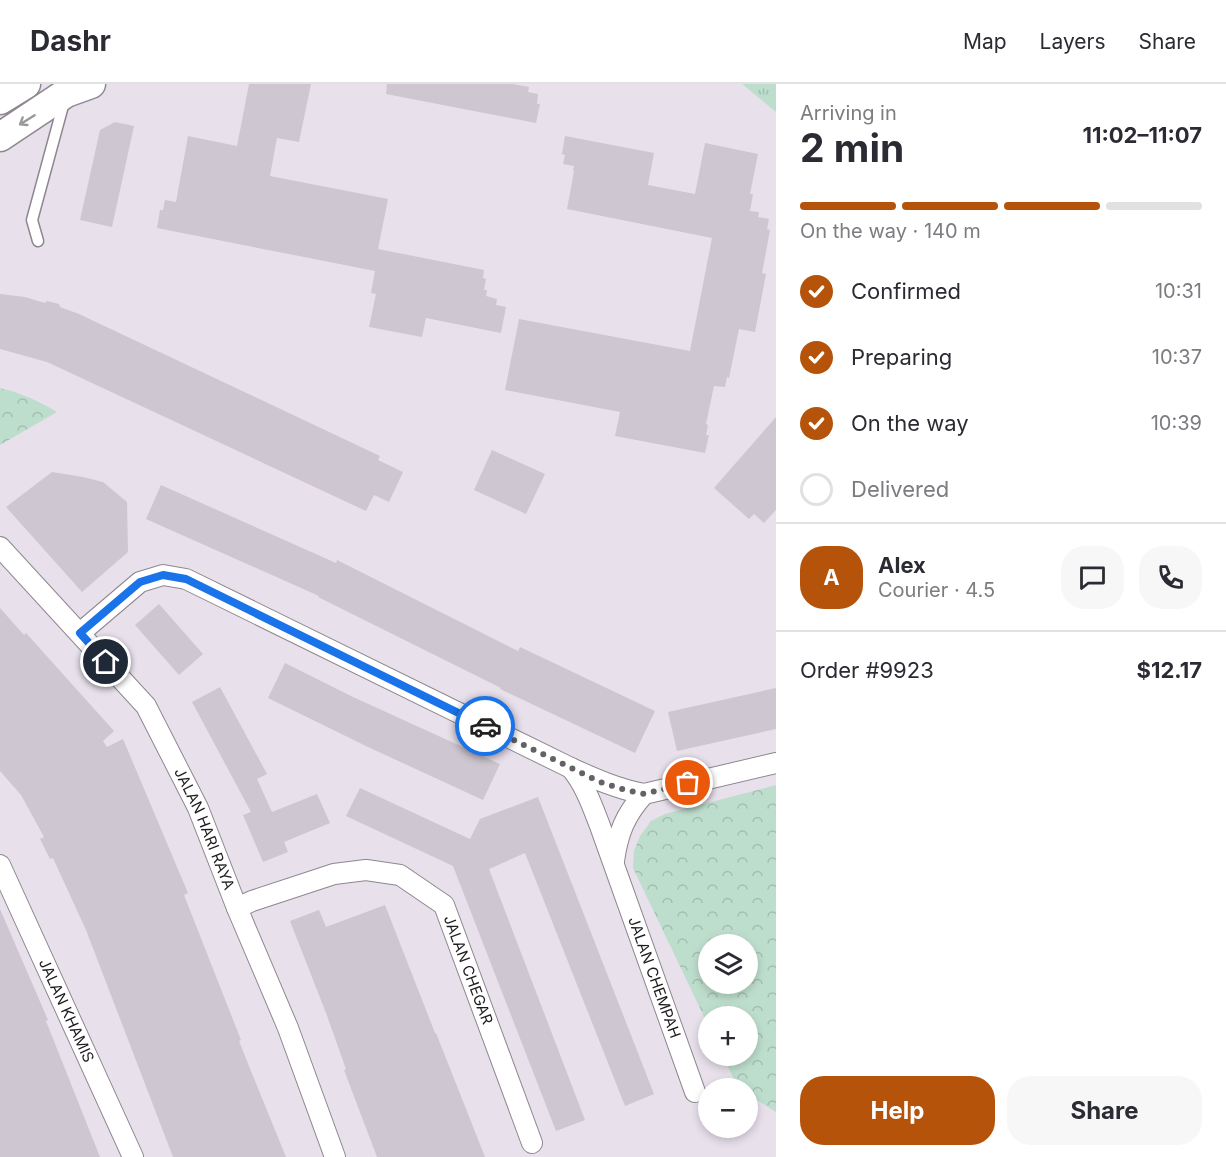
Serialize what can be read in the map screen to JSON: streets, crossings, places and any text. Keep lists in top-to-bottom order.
{
  "streets": {
    "street": [
      "JALAN HARI RAYA",
      "JALAN CHEGAR",
      "JALAN CHEMPAH",
      "JALAN KHAMIS"
    ]
  },
  "crossings": [
    ["JALAN HARI RAYA", "JALAN CHEGAR"]
  ],
  "page": {
    "header": "Dashr",
    "nav": ["Map", "Layers", "Share"],
    "heading": ["2 min", "Arriving in", "11:02–11:07"],
    "panel": [
      "Alex",
      "Courier · 4.5",
      "Order #9923",
      "$12.17"
    ],
    "bar": "On the way · 140 m",
    "list": [
      ["Confirmed", "10:31"],
      ["Preparing", "10:37"],
      ["On the way", "10:39"],
      "Delivered"
    ],
    "round": "A",
    "map_buttons": ["+", "−"],
    "buttons": ["Help", "Share"]
  }
}
